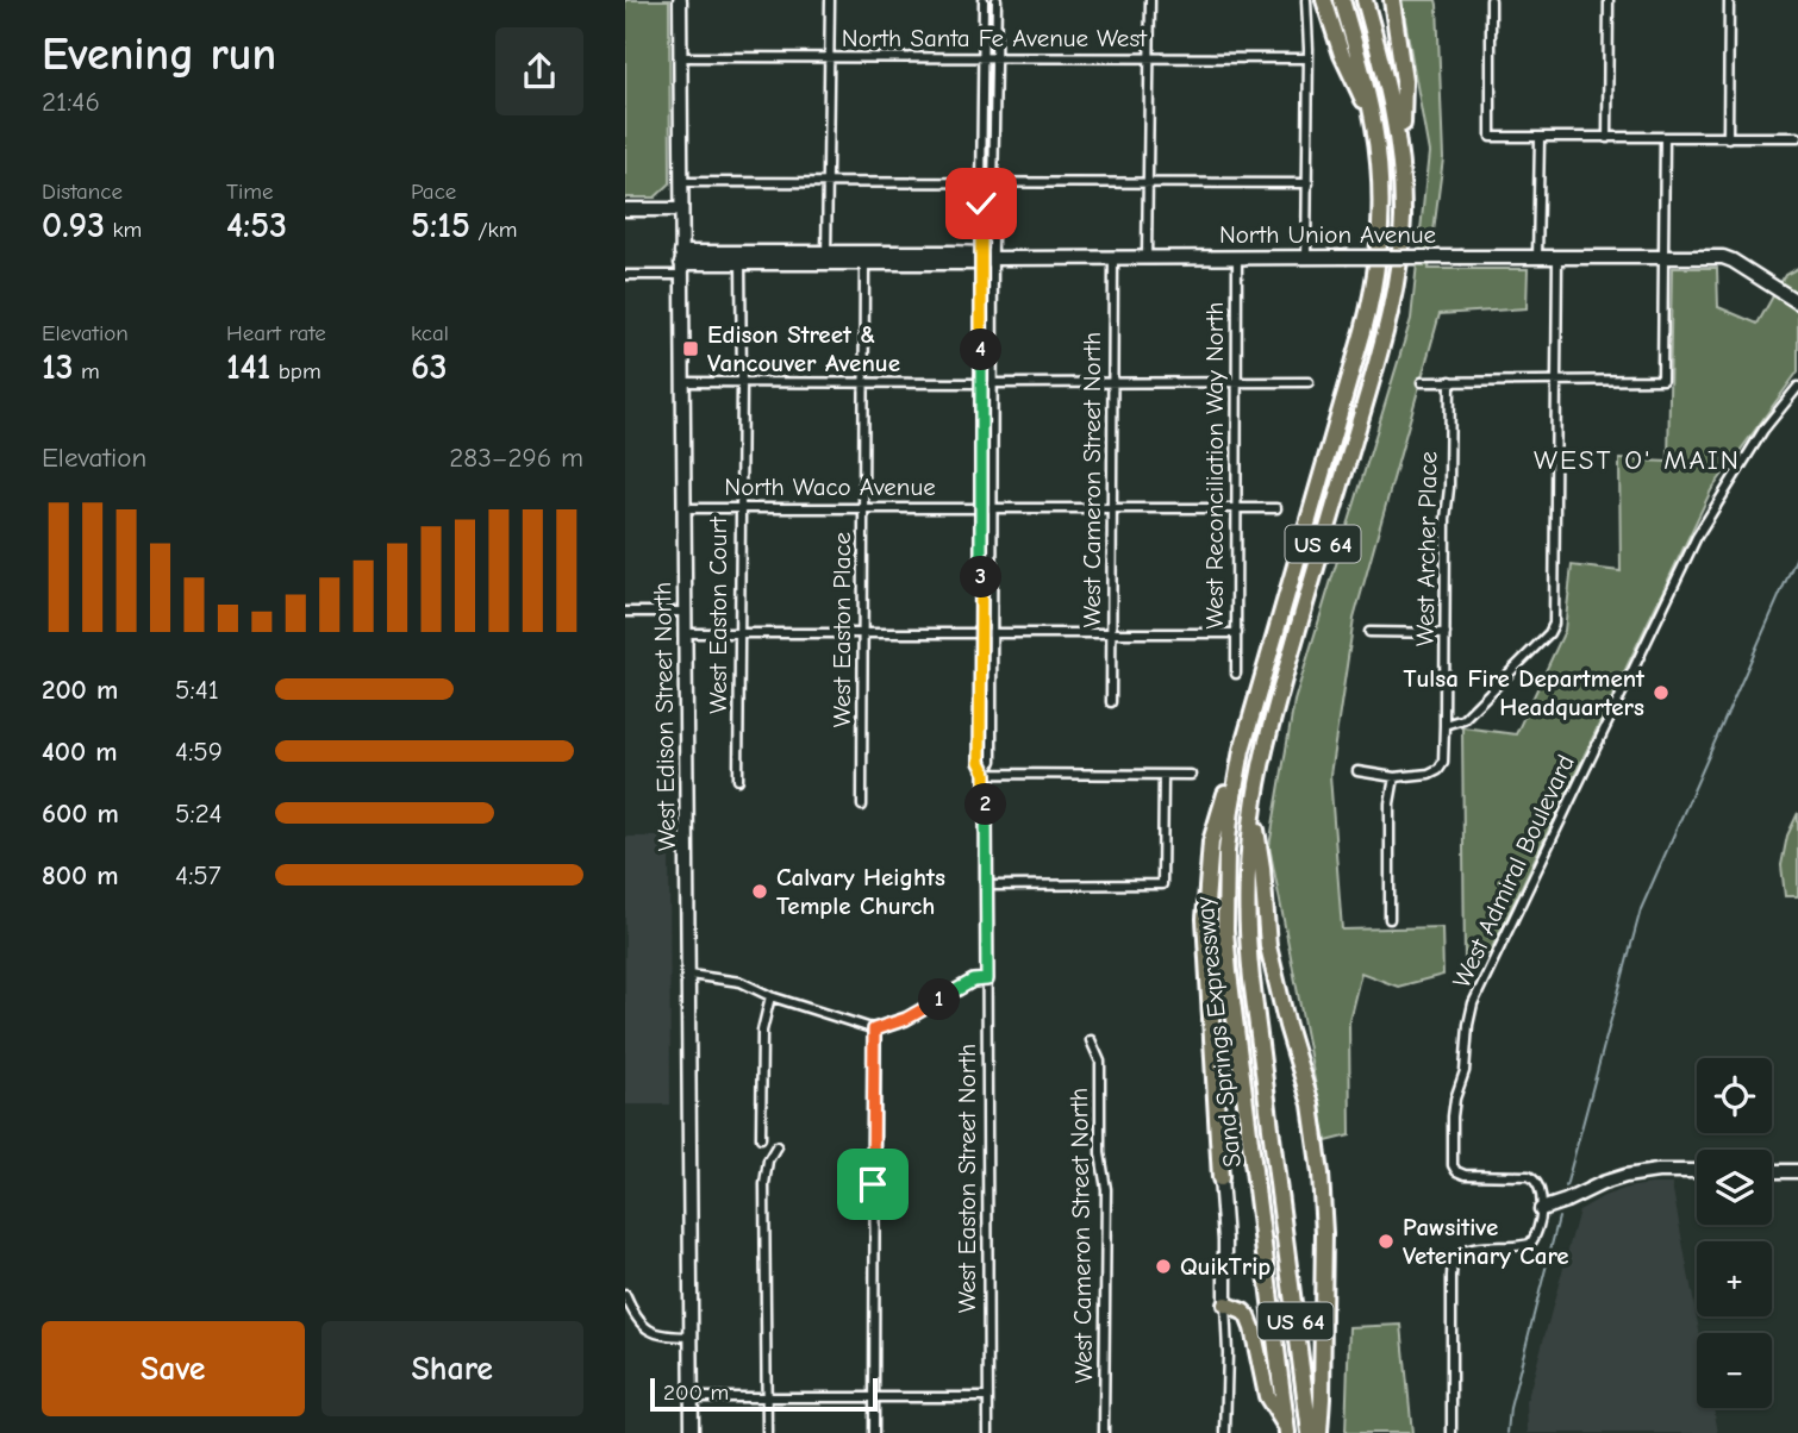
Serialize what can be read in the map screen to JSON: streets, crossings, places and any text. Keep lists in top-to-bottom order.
{
  "streets": {
    "highway": ["US 64", "Sand Springs Expressway"],
    "main road": ["North Union Avenue", "West Edison Street North"],
    "street": [
      "North Santa Fe Avenue West",
      "West Reconciliation Way North",
      "West Cameron Street North",
      "North Waco Avenue",
      "West Archer Place",
      "West Easton Court",
      "West Easton Place",
      "West Admiral Boulevard",
      "West Easton Street North"
    ]
  },
  "crossings": [
    ["North Santa Fe Avenue West", "West Edison Street North"],
    ["North Santa Fe Avenue West", "West Easton Street North"],
    ["North Union Avenue", "West Reconciliation Way North"],
    ["North Union Avenue", "West Cameron Street North"],
    ["North Union Avenue", "West Easton Court"],
    ["North Union Avenue", "West Easton Place"],
    ["North Union Avenue", "West Edison Street North"],
    ["North Union Avenue", "West Easton Street North"],
    ["West Reconciliation Way North", "North Waco Avenue"],
    ["West Cameron Street North", "North Waco Avenue"],
    ["North Waco Avenue", "West Easton Court"],
    ["North Waco Avenue", "West Easton Place"],
    ["North Waco Avenue", "West Edison Street North"],
    ["North Waco Avenue", "West Easton Street North"]
  ],
  "districts": ["WEST O' MAIN"],
  "places": {
    "transit": ["Edison Street & Vancouver Avenue"],
    "other": [
      "Tulsa Fire Department Headquarters",
      "Calvary Heights Temple Church",
      "Pawsitive Veterinary Care",
      "QuikTrip"
    ]
  },
  "scale_bar": "200 m",
  "page": {
    "heading": ["Evening run", "21:46"],
    "stats": [
      ["Distance", "0.93 km"],
      ["Time", "4:53"],
      ["Pace", "5:15 /km"],
      ["Elevation", "13 m"],
      ["Heart rate", "141 bpm"],
      ["kcal", "63"]
    ],
    "pins": [
      "4",
      "3",
      "2",
      "1"
    ],
    "chart": ["Elevation", "283–296 m"],
    "list": [
      {
        "name": "200 m",
        "note": "5:41"
      },
      {
        "name": "400 m",
        "note": "4:59"
      },
      {
        "name": "600 m",
        "note": "5:24"
      },
      {
        "name": "800 m",
        "note": "4:57"
      }
    ],
    "map_buttons": ["+", "−"],
    "buttons": ["Save", "Share"],
    "scale": "200 m"
  }
}
